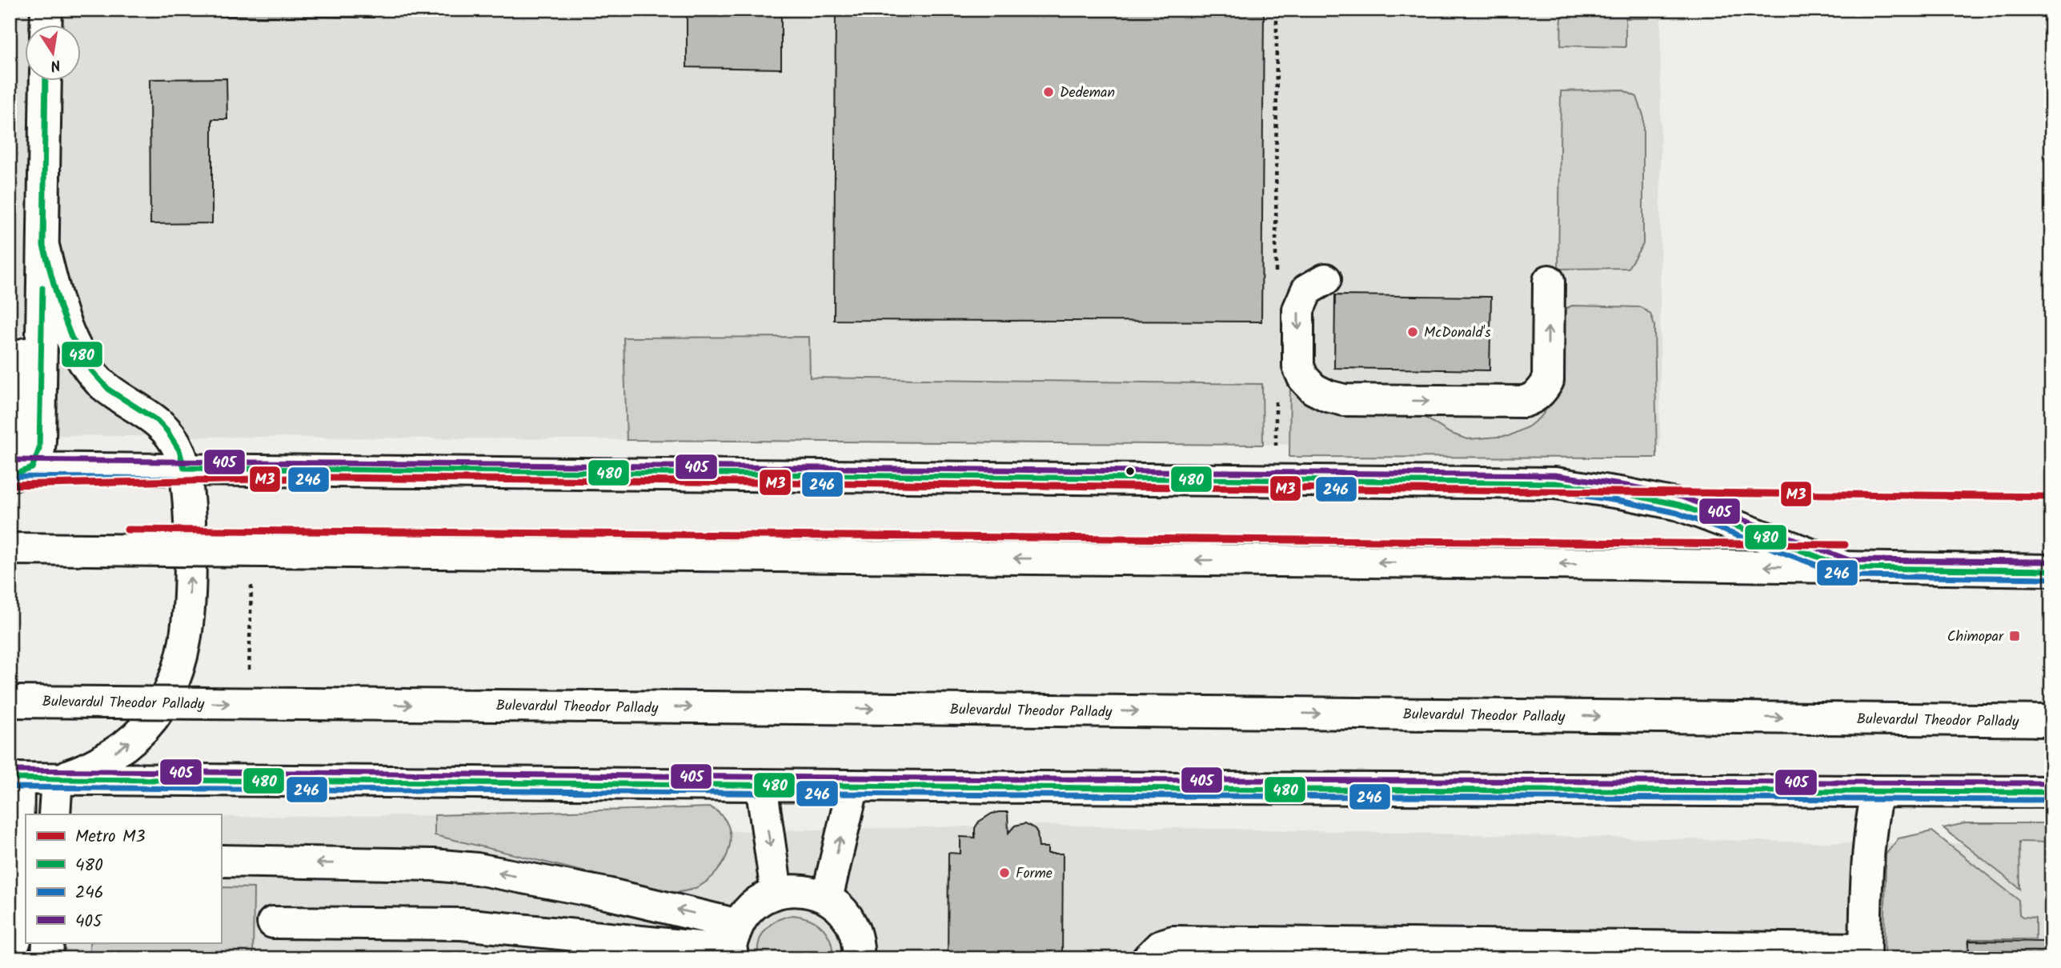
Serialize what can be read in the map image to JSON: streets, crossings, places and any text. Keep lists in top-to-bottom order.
{
  "streets": {
    "street": ["Bulevardul Theodor Pallady"]
  },
  "places": {
    "other": ["Dedeman", "McDonald's", "Forme"],
    "transit": ["Chimopar"]
  },
  "lines": [
    "transit line 480",
    "transit line 405",
    "transit line 246",
    "metro line M3"
  ],
  "legend": [
    "Metro M3",
    "480",
    "246",
    "405"
  ],
  "north": "bottom"
}
